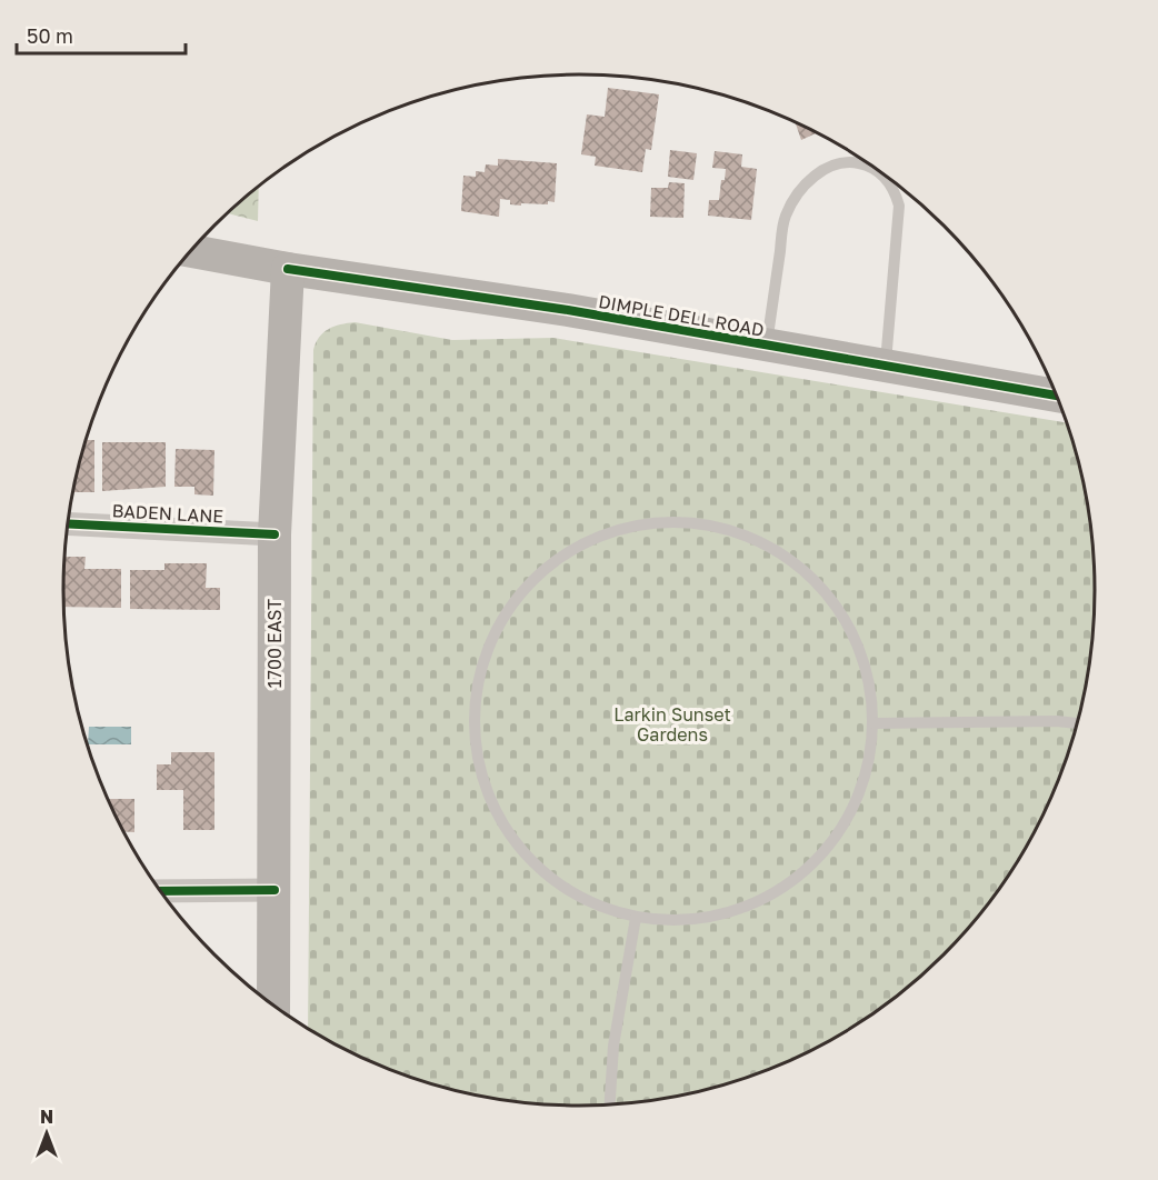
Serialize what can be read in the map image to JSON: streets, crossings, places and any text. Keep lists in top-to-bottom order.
{
  "streets": {
    "main road": ["DIMPLE DELL ROAD", "1700 EAST"],
    "street": ["BADEN LANE"]
  },
  "crossings": [
    ["DIMPLE DELL ROAD", "1700 EAST"],
    ["BADEN LANE", "1700 EAST"]
  ],
  "parks": ["Larkin Sunset Gardens"],
  "scale_bar": "50 m",
  "north": "top"
}
